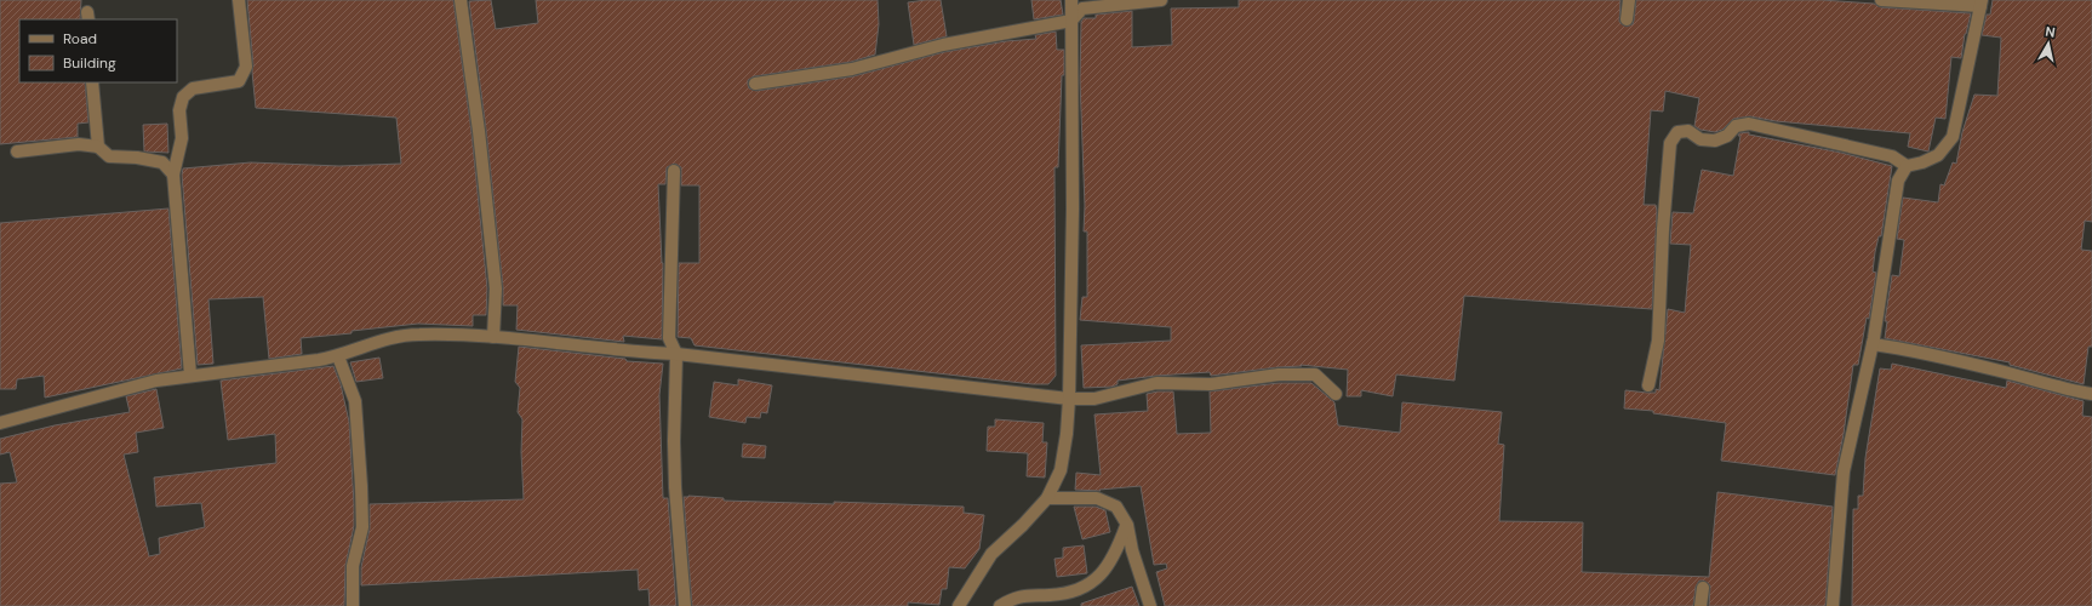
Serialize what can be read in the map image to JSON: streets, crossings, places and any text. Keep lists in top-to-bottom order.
{
  "legend": ["Road", "Building"],
  "north": "top"
}
